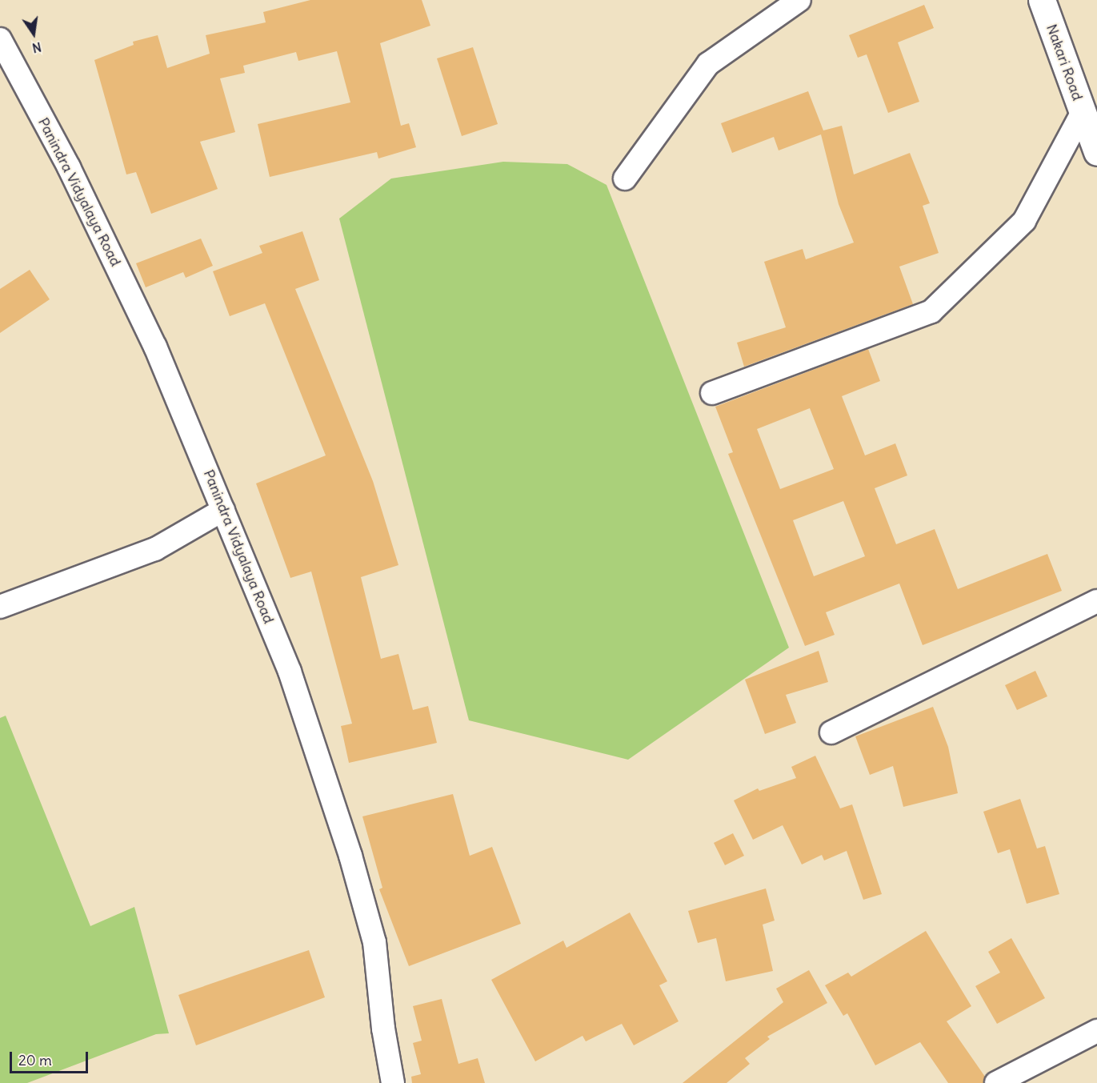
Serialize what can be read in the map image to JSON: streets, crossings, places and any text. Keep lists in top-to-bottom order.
{
  "streets": {
    "street": ["Nakari Road", "Panindra Vidyalaya Road"]
  },
  "scale_bar": "20 m",
  "north": "bottom"
}
